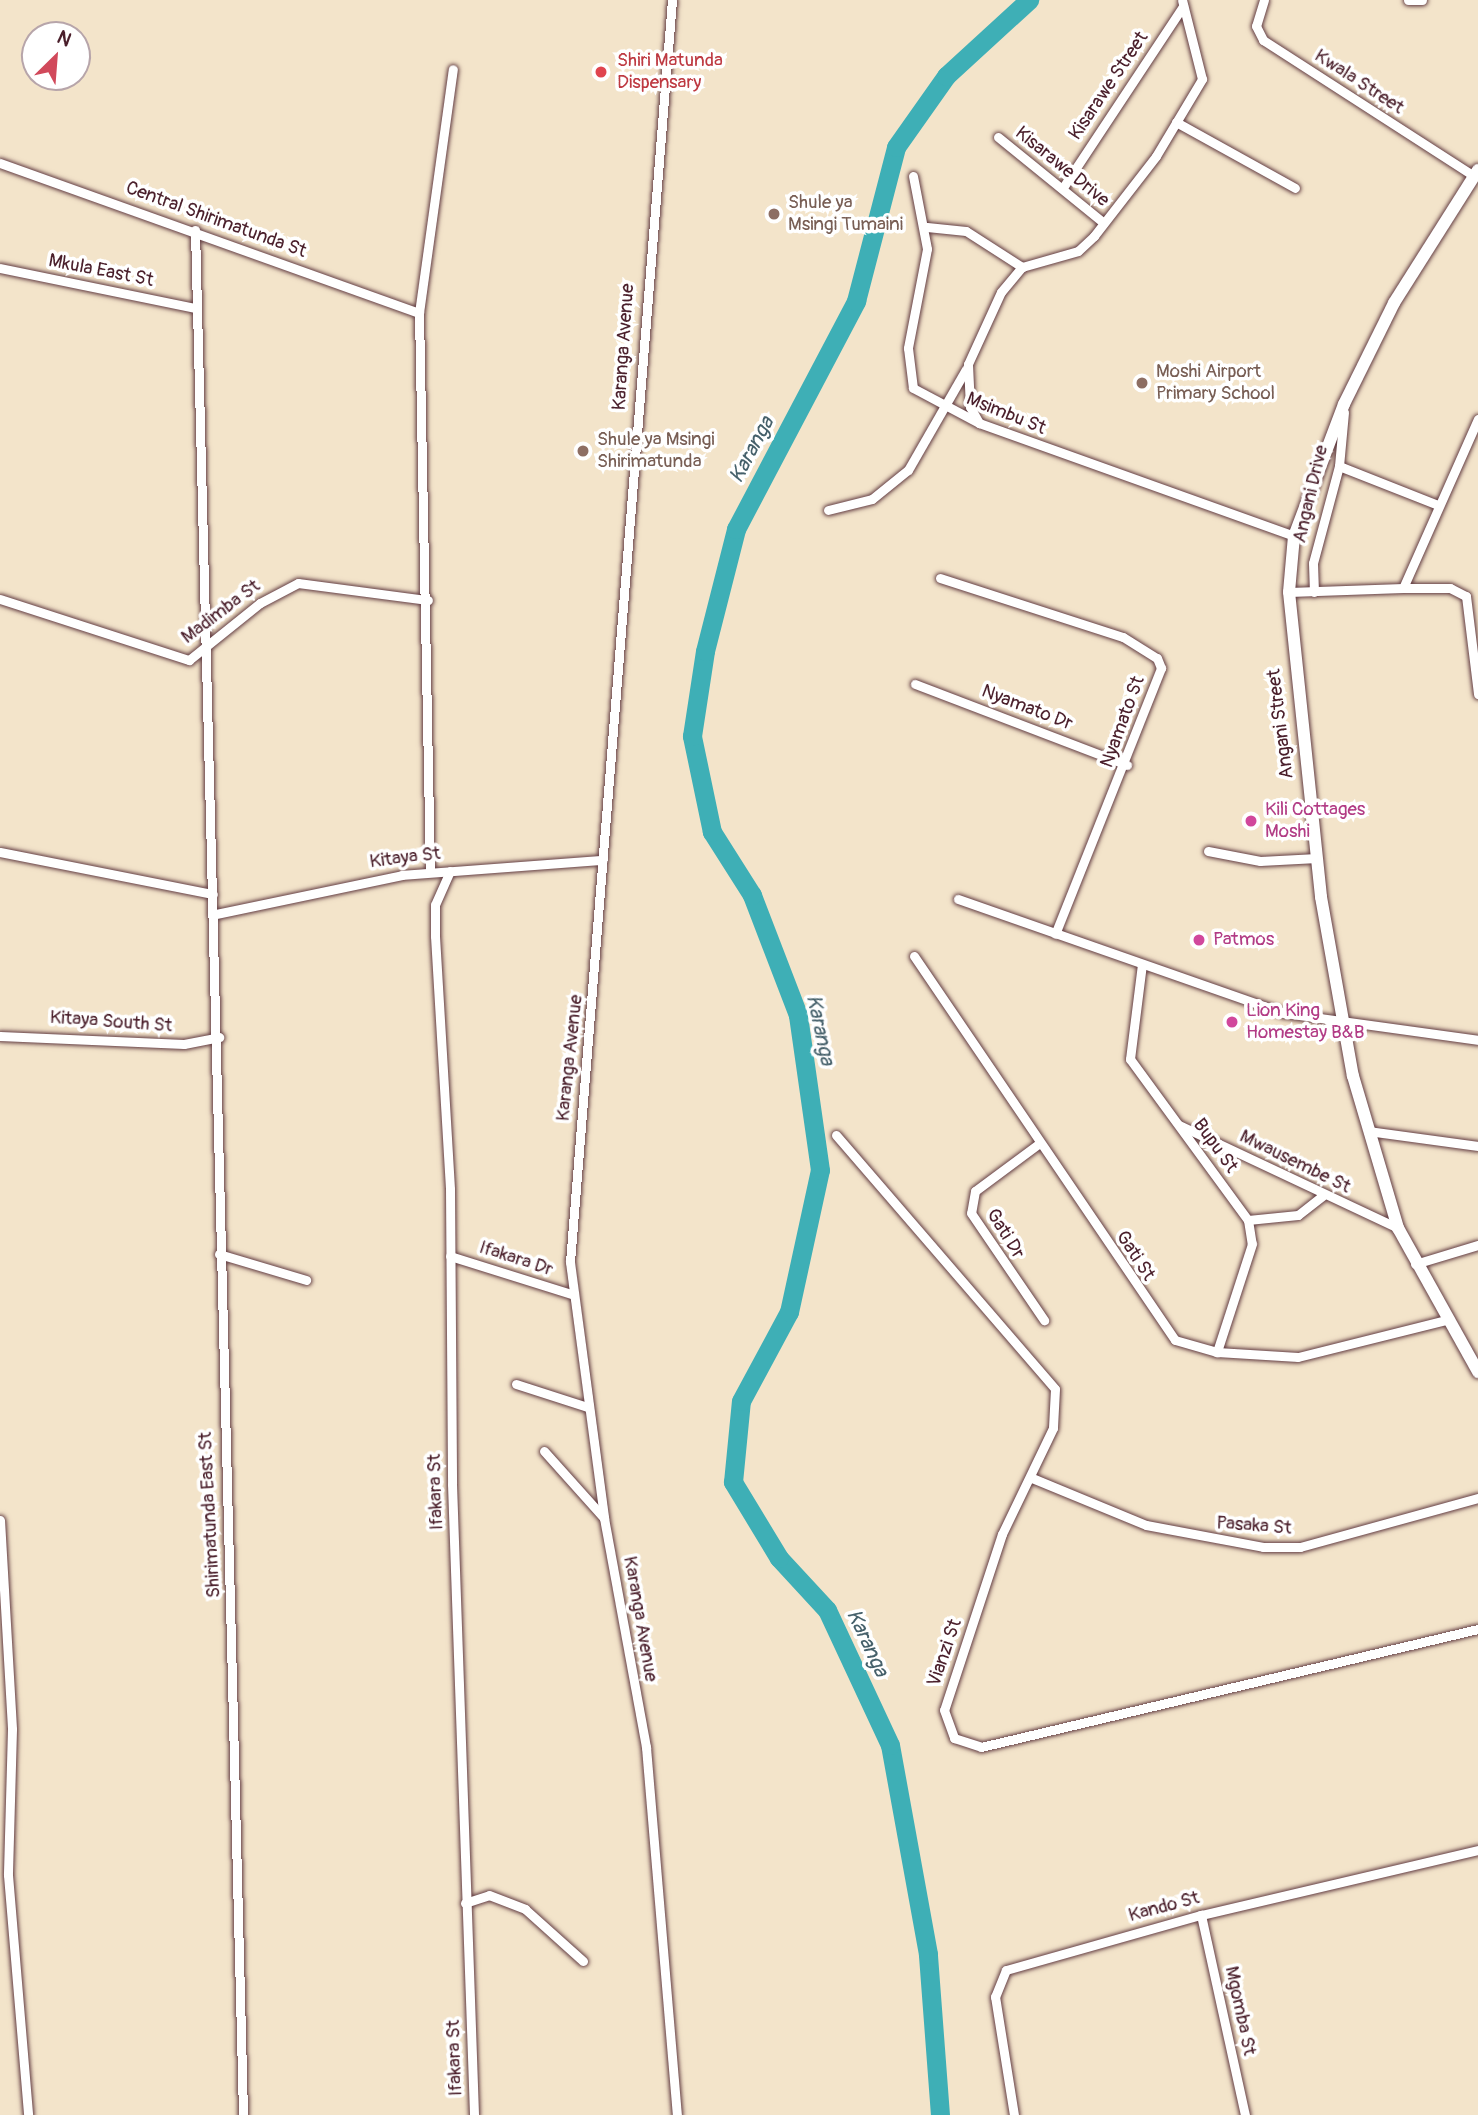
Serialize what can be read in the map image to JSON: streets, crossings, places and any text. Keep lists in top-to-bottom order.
{
  "streets": {
    "street": [
      "Kwala Street",
      "Kisarawe Street",
      "Kisarawe Drive",
      "Central Shirimatunda St",
      "Mkula East St",
      "Karanga Avenue",
      "Msimbu St",
      "Angani Drive",
      "Madimba St",
      "Nyamato Dr",
      "Nyamato St",
      "Angani Street",
      "Kitaya St",
      "Kitaya South St",
      "Bupu St",
      "Mwausembe St",
      "Gati Dr",
      "Gati St",
      "Ifakara Dr",
      "Ifakara St",
      "Shirimatunda East St",
      "Pasaka St",
      "Vianzi St",
      "Kando St",
      "Mgomba St"
    ]
  },
  "crossings": [
    ["Kwala Street", "Angani Street"],
    ["Kisarawe Street", "Kisarawe Drive"],
    ["Central Shirimatunda St", "Shirimatunda East St"],
    ["Mkula East St", "Shirimatunda East St"],
    ["Karanga Avenue", "Kitaya St"],
    ["Karanga Avenue", "Ifakara Dr"],
    ["Msimbu St", "Angani Street"],
    ["Angani Drive", "Angani Street"],
    ["Madimba St", "Shirimatunda East St"],
    ["Nyamato Dr", "Nyamato St"],
    ["Angani Street", "Mwausembe St"],
    ["Angani Street", "Gati St"],
    ["Kitaya St", "Ifakara St"],
    ["Kitaya St", "Shirimatunda East St"],
    ["Kitaya South St", "Shirimatunda East St"],
    ["Bupu St", "Mwausembe St"],
    ["Gati Dr", "Gati St"],
    ["Ifakara Dr", "Ifakara St"],
    ["Pasaka St", "Vianzi St"],
    ["Kando St", "Mgomba St"]
  ],
  "water": ["Karanga"],
  "places": [
    "Shiri Matunda Dispensary",
    "Shule ya Msingi Tumaini",
    "Moshi Airport Primary School",
    "Shule ya Msingi Shirimatunda",
    "Kili Cottages Moshi",
    "Patmos",
    "Lion King Homestay B&B"
  ],
  "north": "top right"
}
